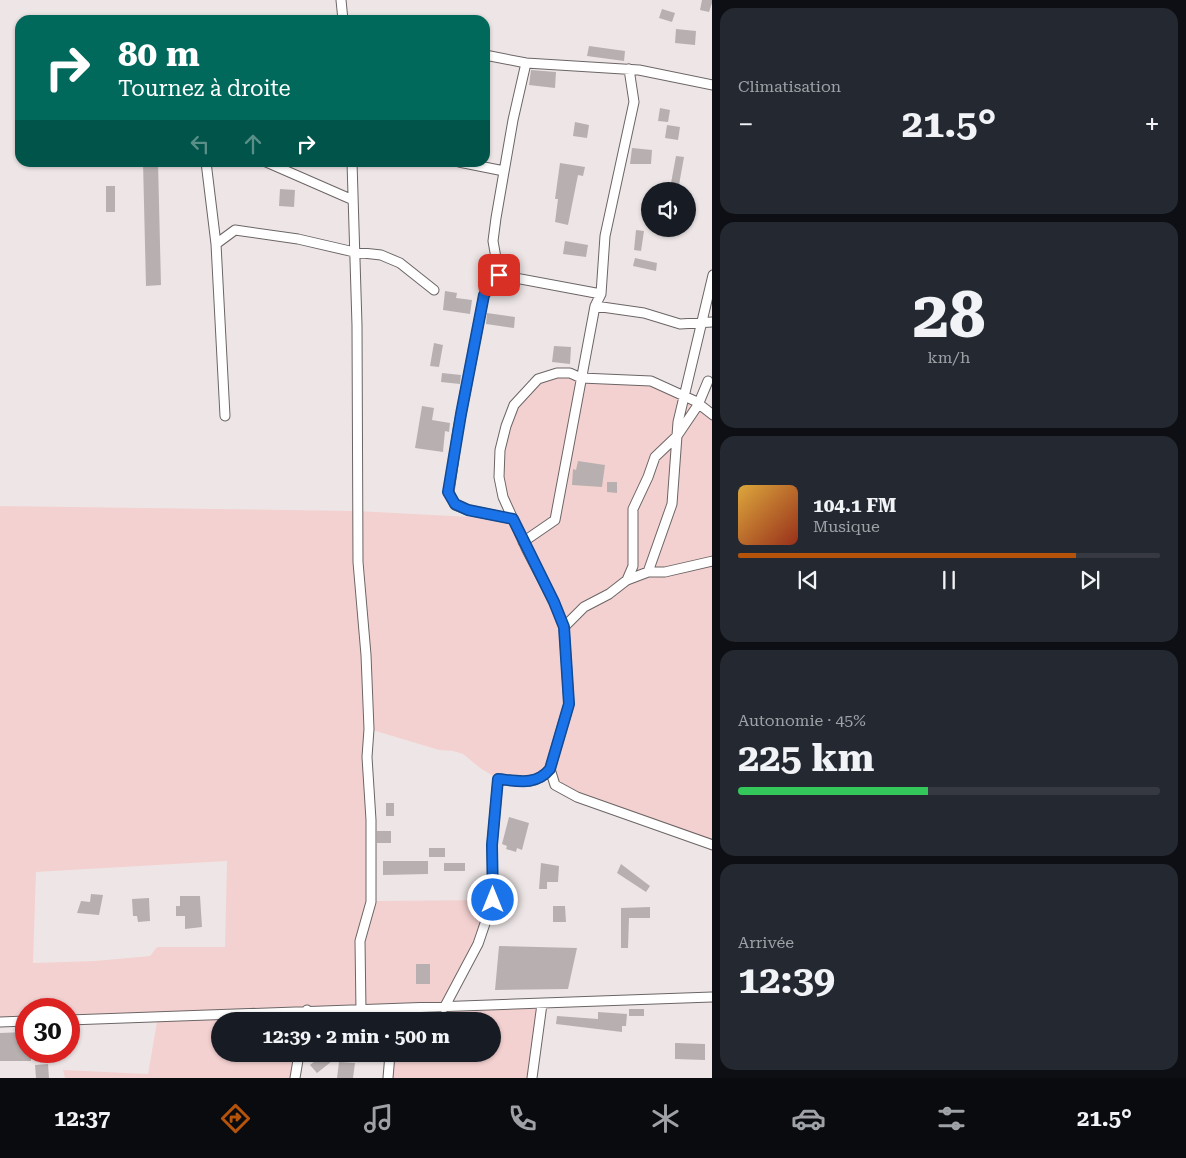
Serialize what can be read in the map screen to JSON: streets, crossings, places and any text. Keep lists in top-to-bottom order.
{
  "page": {
    "tile": [
      "Climatisation",
      ["28", "km/h"],
      ["Autonomie · 45%", "225 km"],
      ["Arrivée", "12:39"]
    ],
    "turn": ["80 m", "Tournez à droite"],
    "heat": ["−", "21.5°", "+"],
    "song": ["104.1 FM", "Musique"],
    "limit": "30",
    "trip": "12:39 · 2 min · 500 m",
    "tabs": ["12:37", "21.5°"]
  }
}
